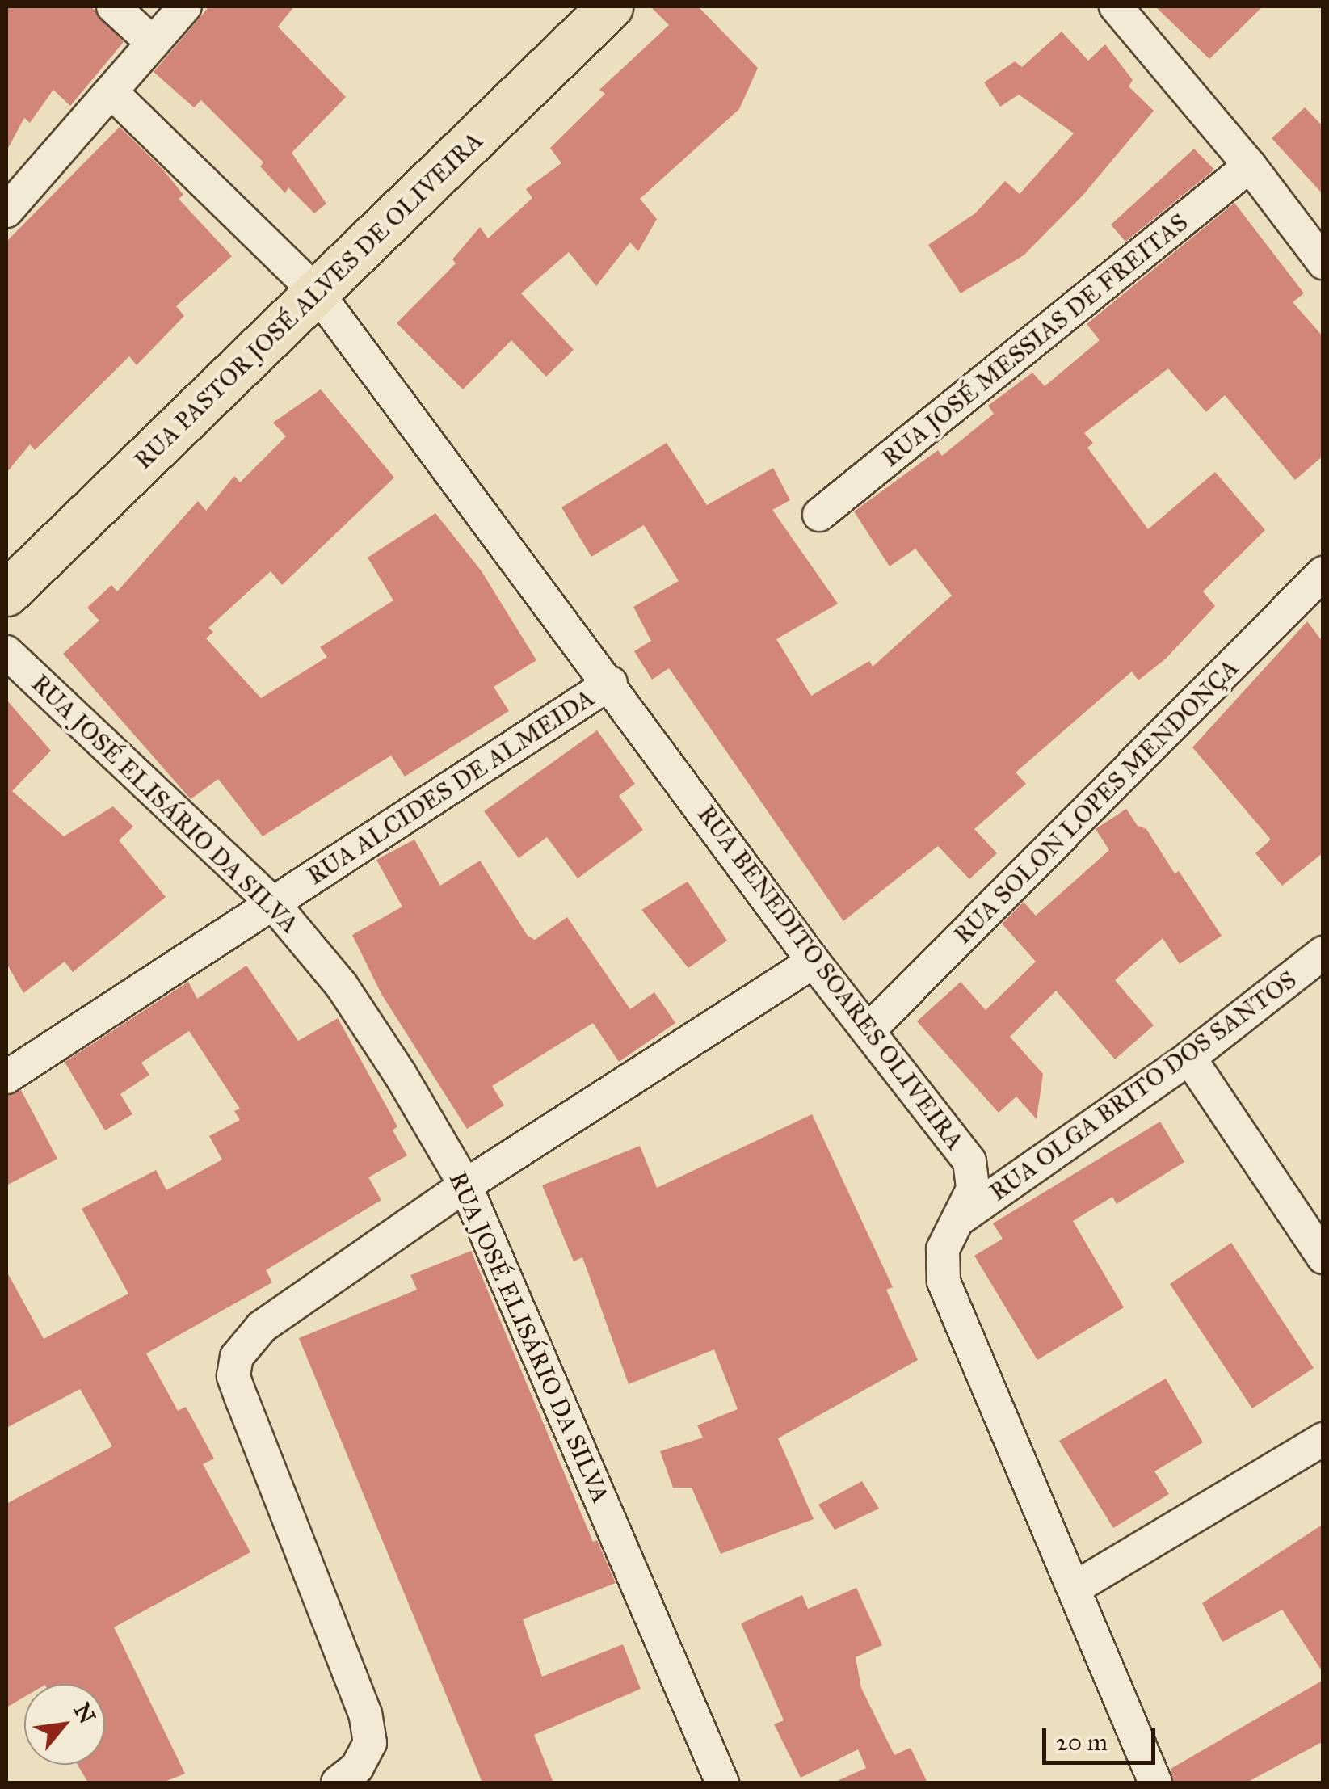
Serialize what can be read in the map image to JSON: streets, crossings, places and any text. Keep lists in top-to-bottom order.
{
  "streets": {
    "main road": ["RUA PASTOR JOSÉ ALVES DE OLIVEIRA"],
    "street": [
      "RUA JOSÉ MESSIAS DE FREITAS",
      "RUA ALCIDES DE ALMEIDA",
      "RUA SOLON LOPES MENDONÇA",
      "RUA JOSÉ ELISÁRIO DA SILVA",
      "RUA BENEDITO SOARES OLIVEIRA",
      "RUA OLGA BRITO DOS SANTOS"
    ]
  },
  "crossings": [
    ["RUA PASTOR JOSÉ ALVES DE OLIVEIRA", "RUA BENEDITO SOARES OLIVEIRA"],
    ["RUA ALCIDES DE ALMEIDA", "RUA JOSÉ ELISÁRIO DA SILVA"],
    ["RUA ALCIDES DE ALMEIDA", "RUA BENEDITO SOARES OLIVEIRA"],
    ["RUA SOLON LOPES MENDONÇA", "RUA BENEDITO SOARES OLIVEIRA"],
    ["RUA BENEDITO SOARES OLIVEIRA", "RUA OLGA BRITO DOS SANTOS"]
  ],
  "scale_bar": "20 m",
  "north": "top right"
}
